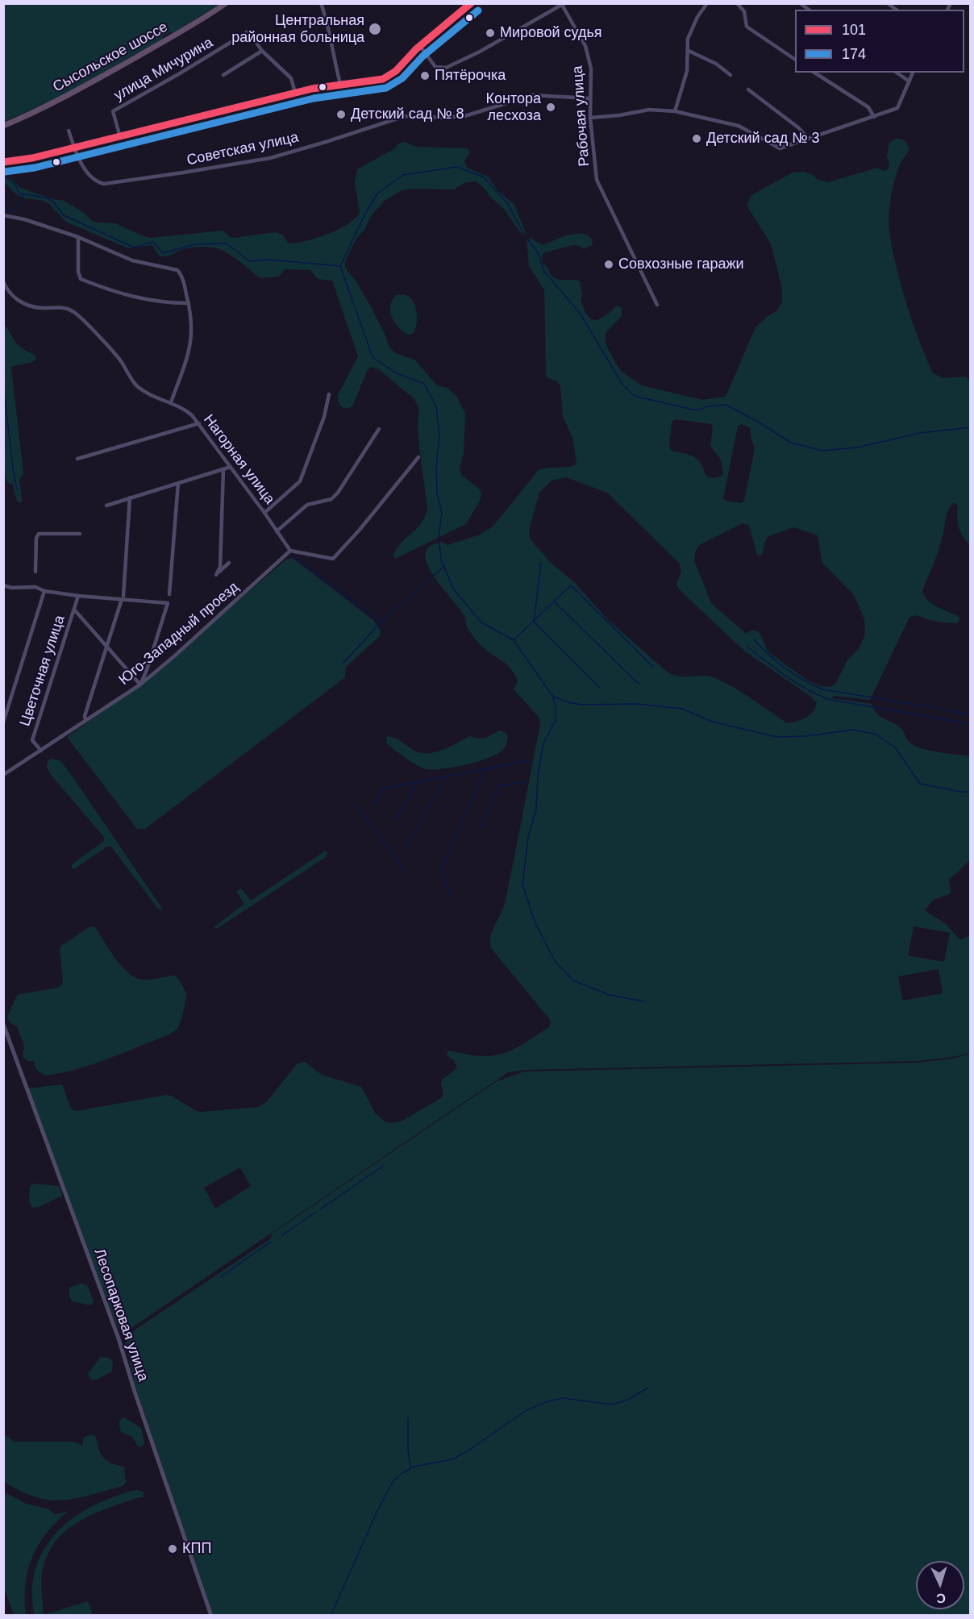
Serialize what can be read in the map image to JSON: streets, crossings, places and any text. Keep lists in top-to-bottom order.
{
  "streets": {
    "highway": ["Сысольское шоссе"],
    "street": [
      "улица Мичурина",
      "Рабочая улица",
      "Советская улица",
      "Нагорная улица",
      "Юго-Западный проезд",
      "Цветочная улица",
      "Лесопарковая улица"
    ]
  },
  "crossings": [
    ["Рабочая улица", "Советская улица"],
    ["Нагорная улица", "Юго-Западный проезд"],
    ["Юго-Западный проезд", "Цветочная улица"]
  ],
  "places": [
    "Центральная районная больница",
    "Мировой судья",
    "Пятёрочка",
    "Контора лесхоза",
    "Детский сад № 8",
    "Детский сад № 3",
    "Совхозные гаражи",
    "КПП"
  ],
  "lines": ["transit line 101", "transit line 174"],
  "legend": ["101", "174"],
  "north": "bottom"
}
